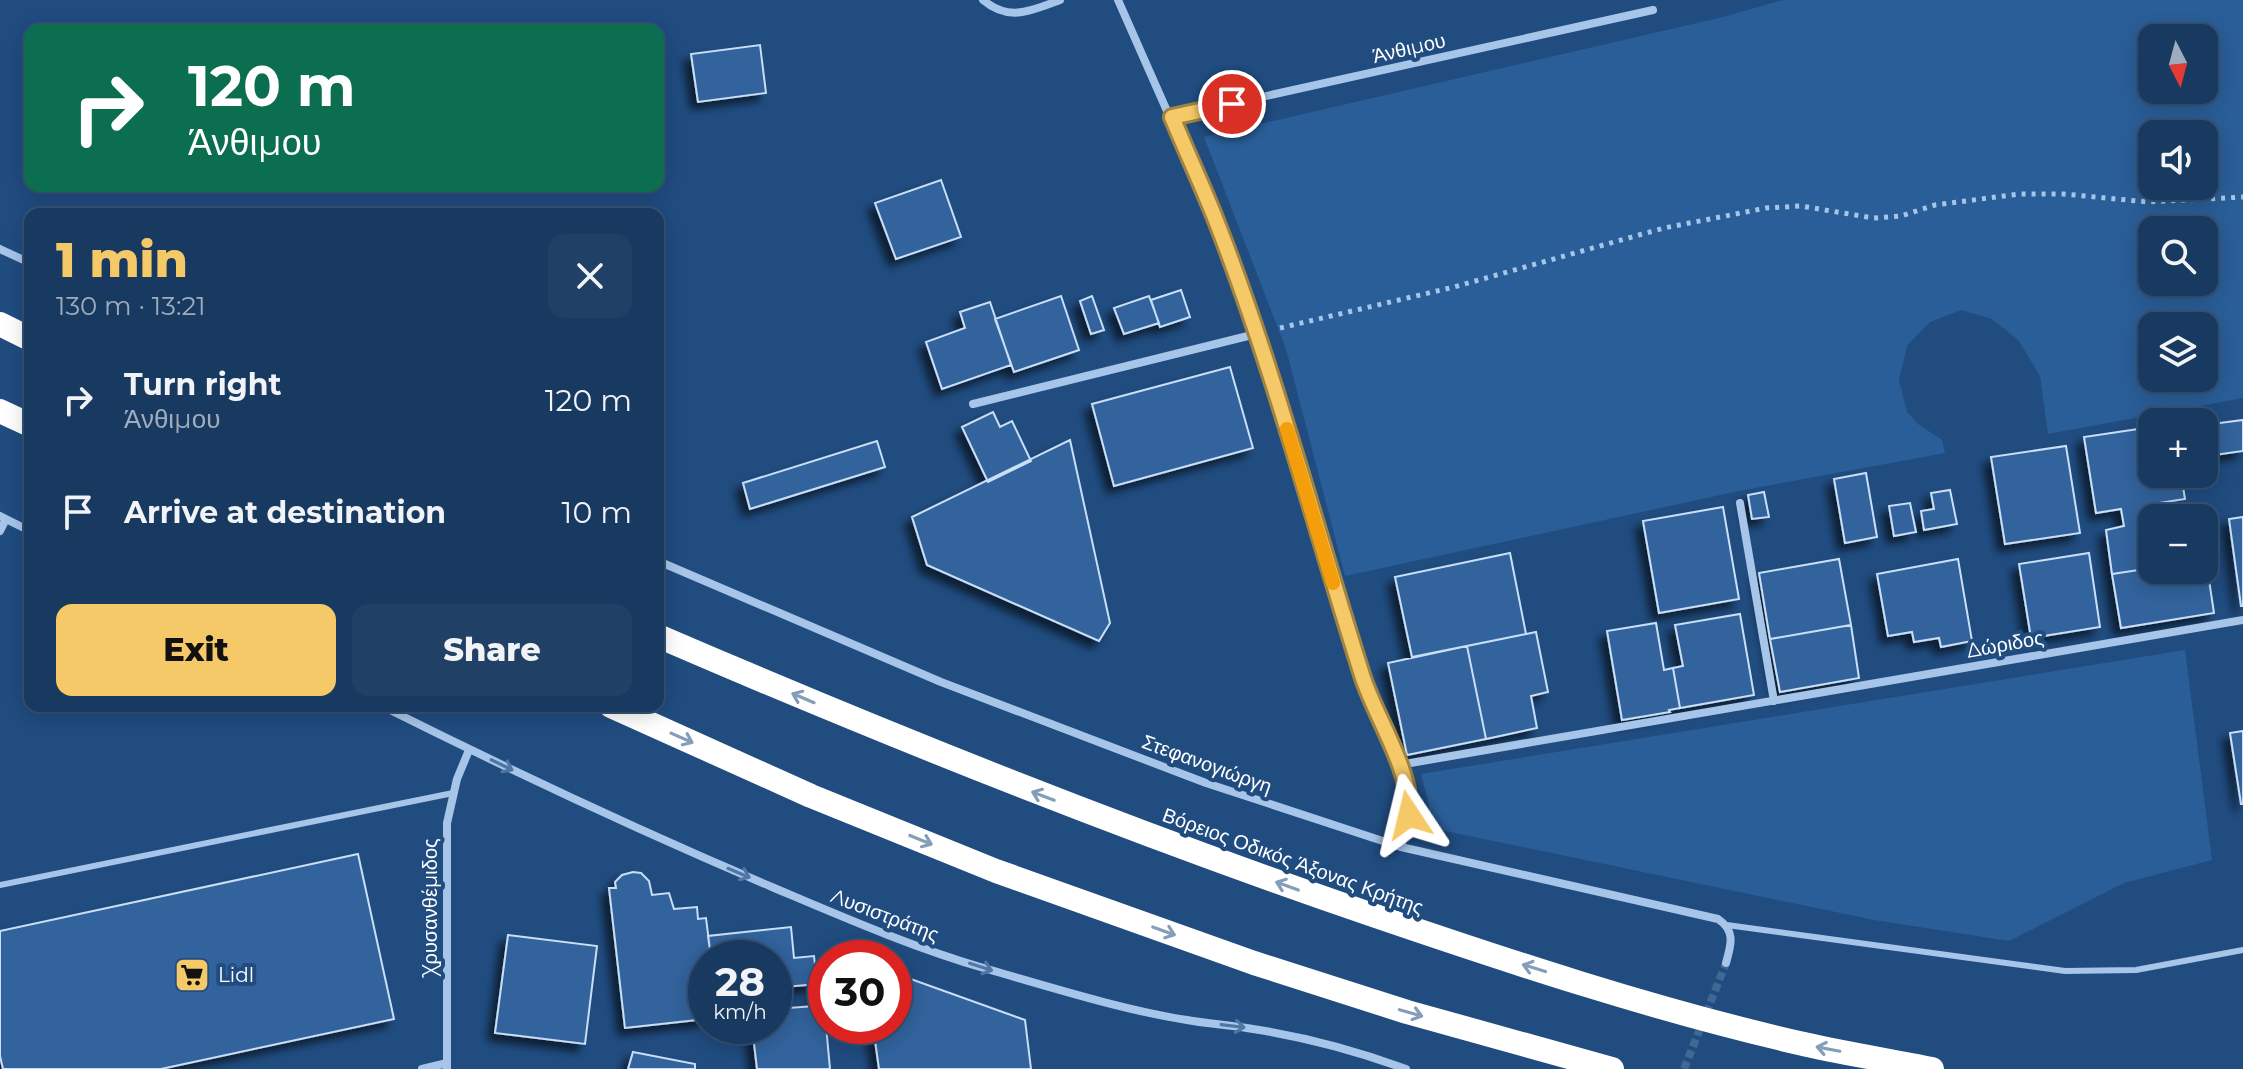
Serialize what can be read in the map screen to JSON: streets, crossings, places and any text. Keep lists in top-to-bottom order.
{
  "streets": {
    "highway": ["Βόρειος Οδικός Άξονας Κρήτης"],
    "street": [
      "Άνθιμου",
      "Δώριδος",
      "Στεφανογιώργη",
      "Χρυσανθέμιδος",
      "Λυσιστράτης"
    ]
  },
  "crossings": [
    ["Χρυσανθέμιδος", "Λυσιστράτης"]
  ],
  "one_way": ["Λυσιστράτης"],
  "places": {
    "supermarket": ["Lidl"]
  },
  "north": "bottom",
  "page": {
    "map_buttons": ["+", "−"],
    "turn": ["120 m", "Άνθιμου"],
    "heading": ["1 min", "130 m · 13:21"],
    "list": [
      {
        "name": "Turn right",
        "note": "Άνθιμου",
        "value": "120 m"
      },
      {
        "name": "Arrive at destination",
        "value": "10 m"
      }
    ],
    "buttons": ["Exit", "Share"],
    "speed": "28 km/h",
    "limit": "30"
  }
}
